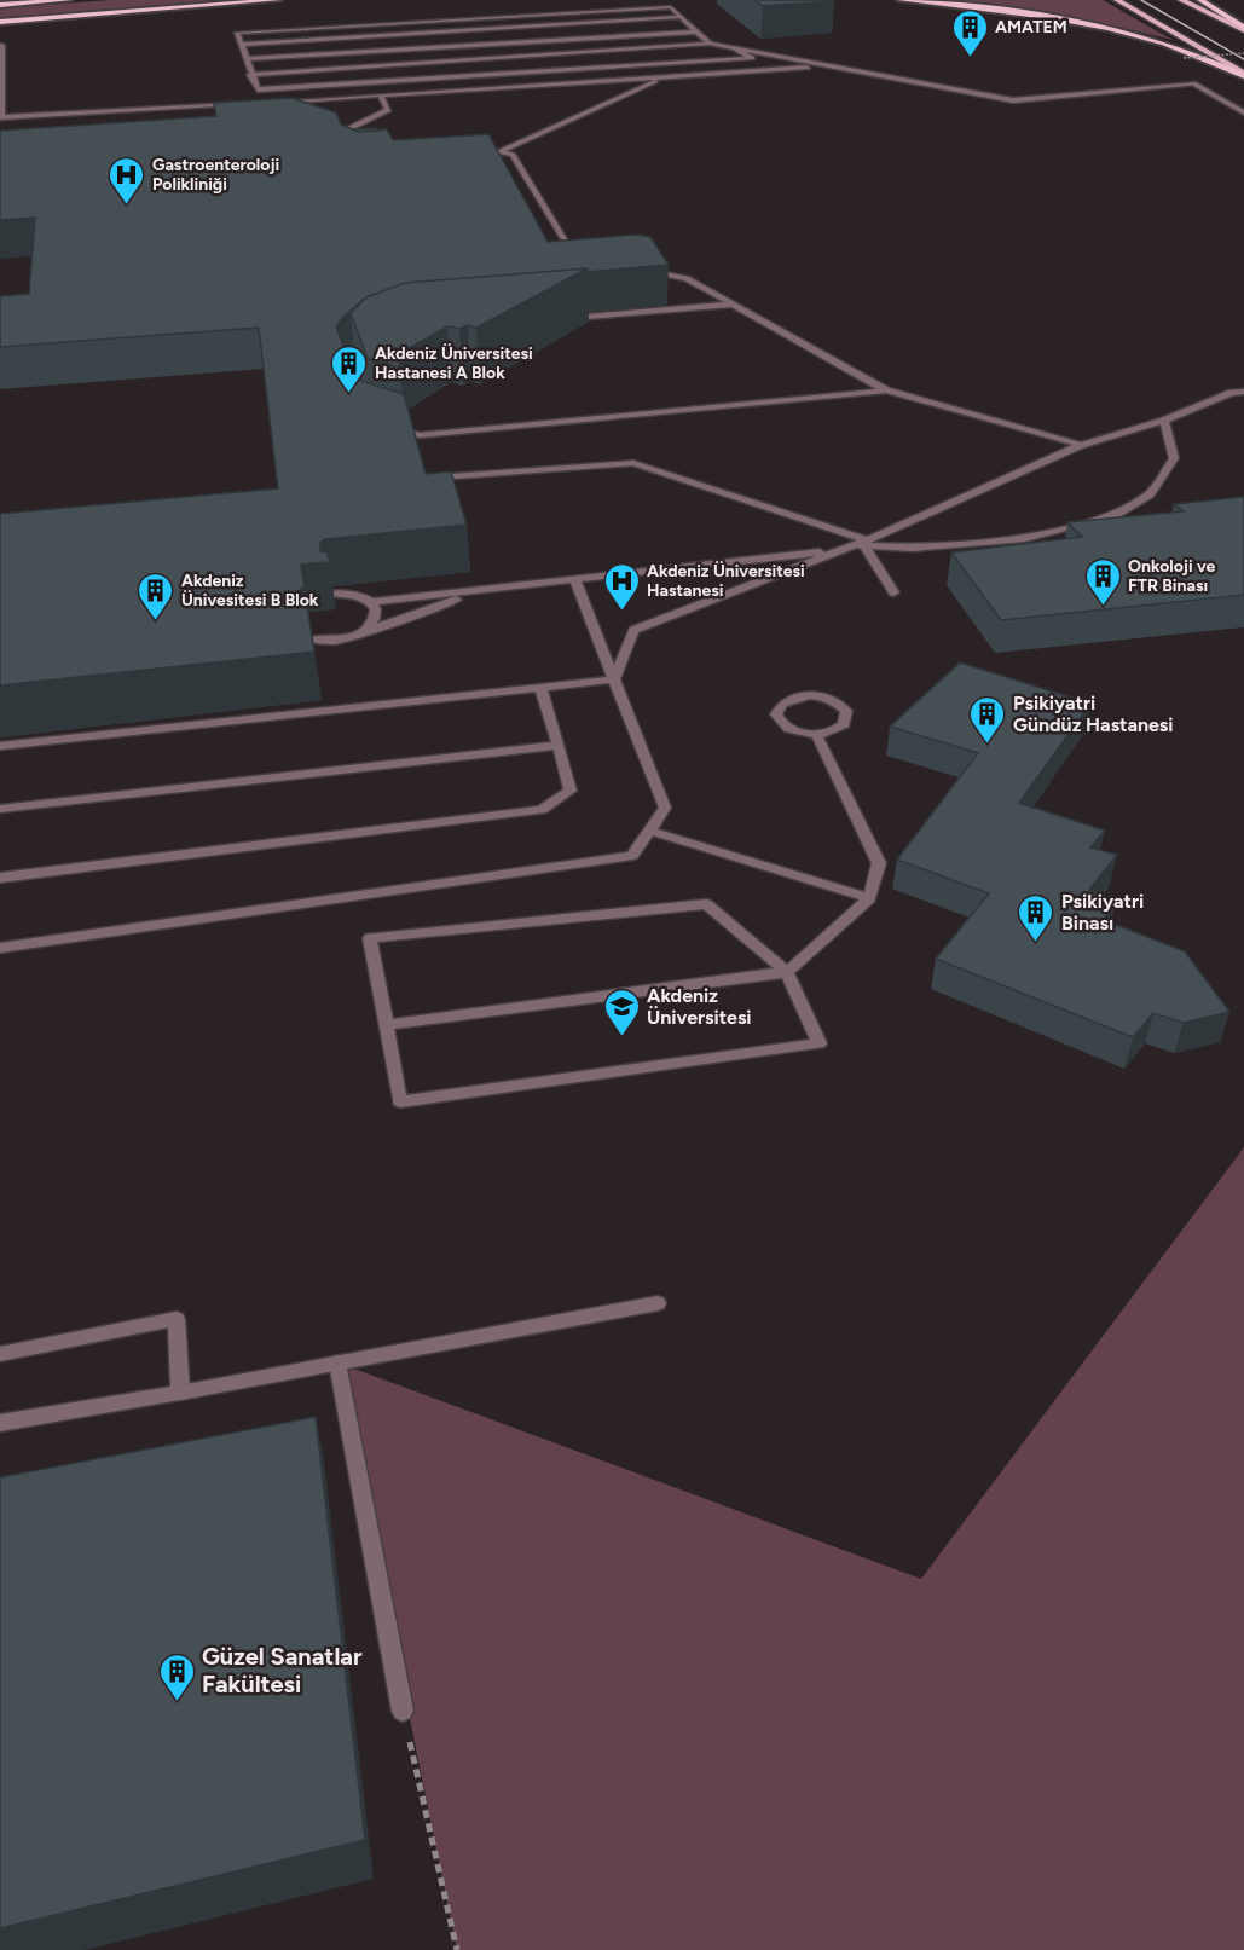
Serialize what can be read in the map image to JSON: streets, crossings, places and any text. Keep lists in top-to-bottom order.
{
  "places": {
    "building": [
      "AMATEM",
      "Akdeniz Üniversitesi Hastanesi A Blok",
      "Onkoloji ve FTR Binası",
      "Akdeniz Ünivesitesi B Blok",
      "Psikiyatri Gündüz Hastanesi",
      "Psikiyatri Binası",
      "Güzel Sanatlar Fakültesi"
    ],
    "hospital": ["Gastroenteroloji Polikliniği", "Akdeniz Üniversitesi Hastanesi"],
    "school or university": ["Akdeniz Üniversitesi"]
  }
}
